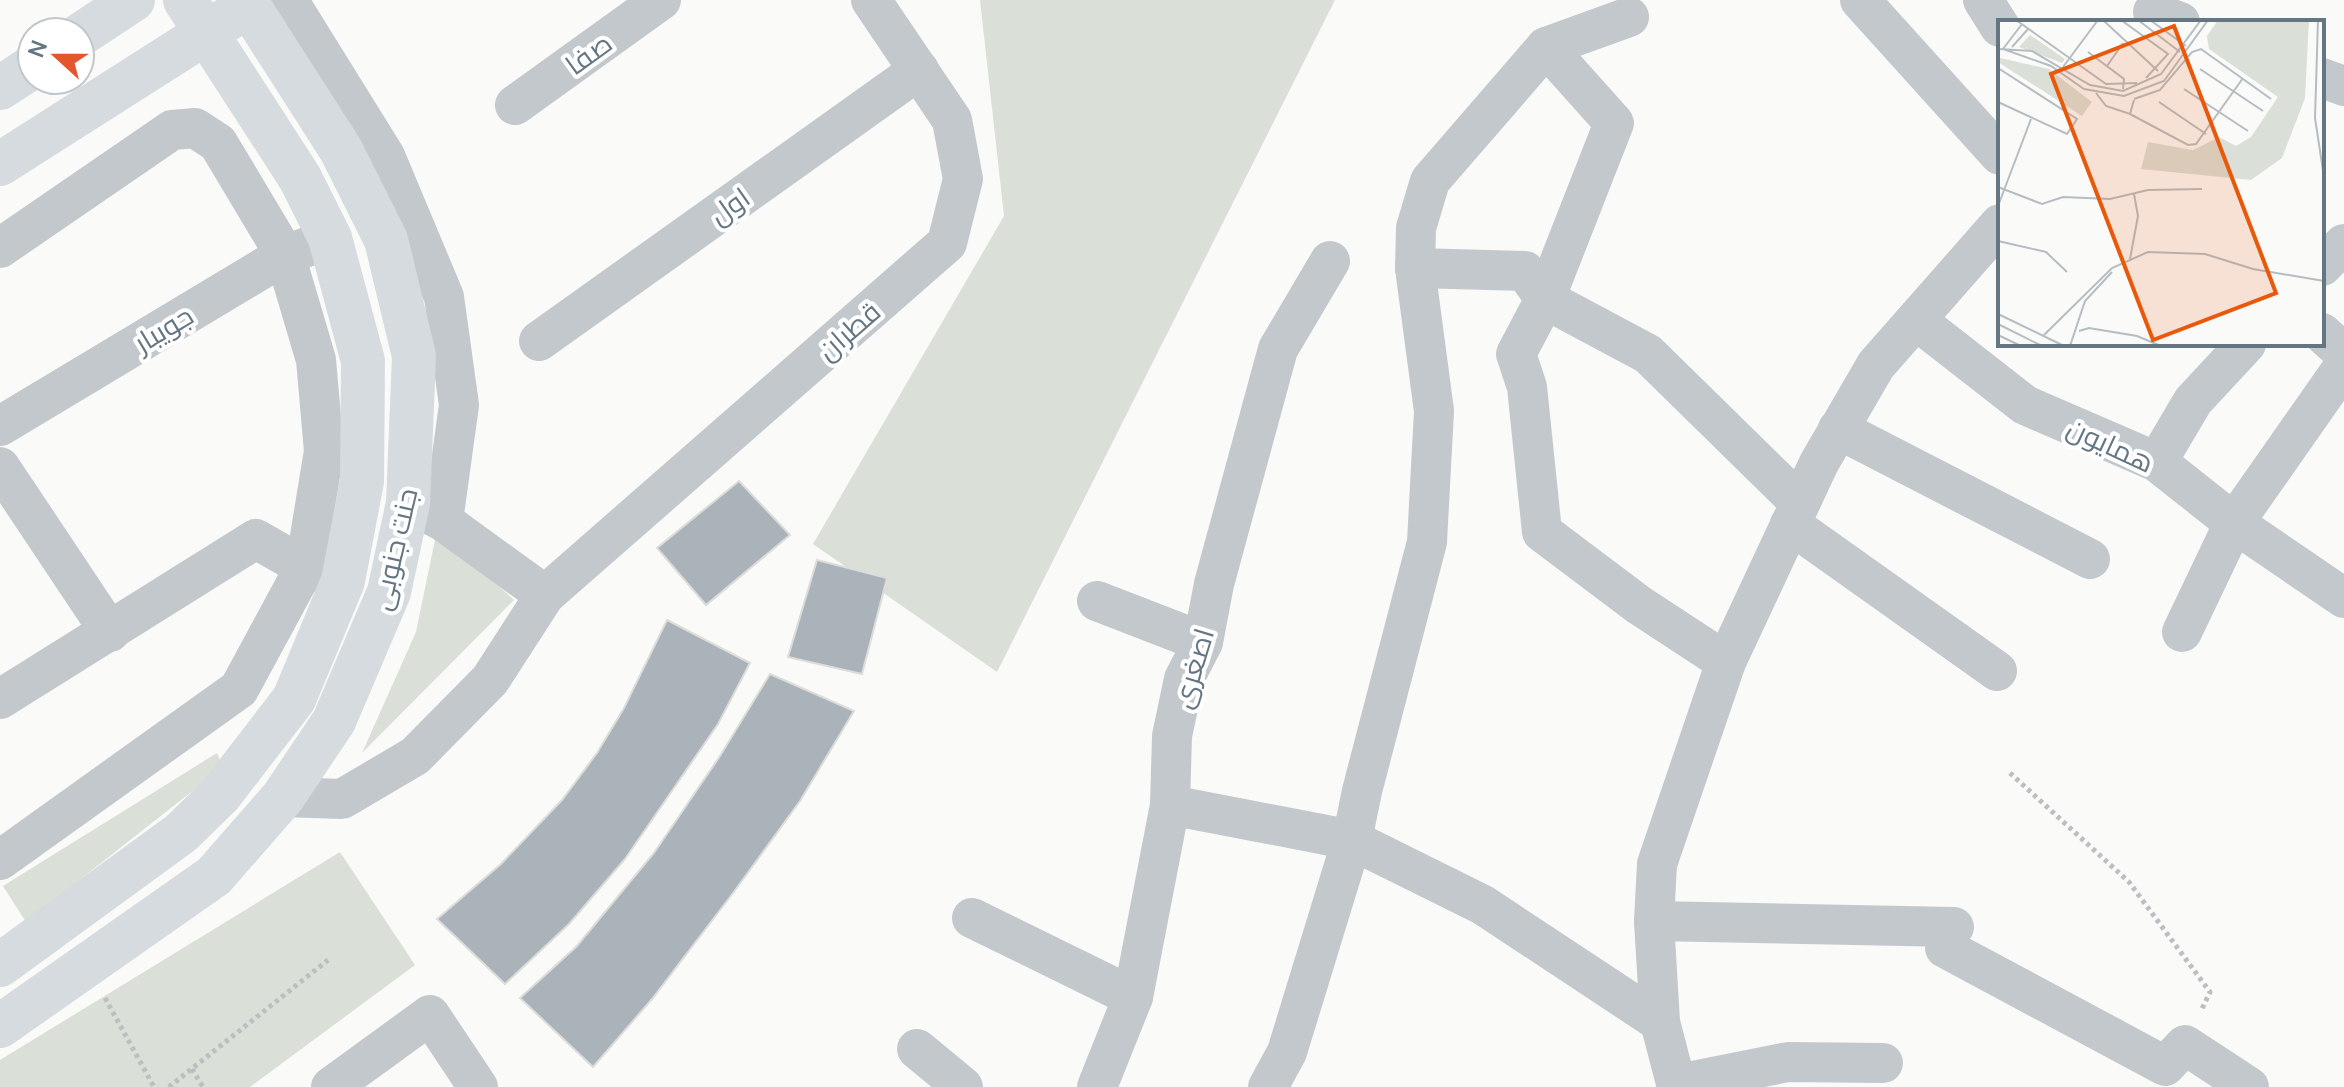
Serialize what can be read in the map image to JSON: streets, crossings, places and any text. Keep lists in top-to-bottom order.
{
  "streets": {
    "main road": ["جنت جنوبی"],
    "street": [
      "صفا",
      "اول",
      "جویبار",
      "قطران",
      "همایون",
      "اصغری"
    ]
  },
  "crossings": [
    ["اول", "قطران"],
    ["جویبار", "جنت جنوبی"],
    ["قطران", "جنت جنوبی"]
  ],
  "north": "left"
}
